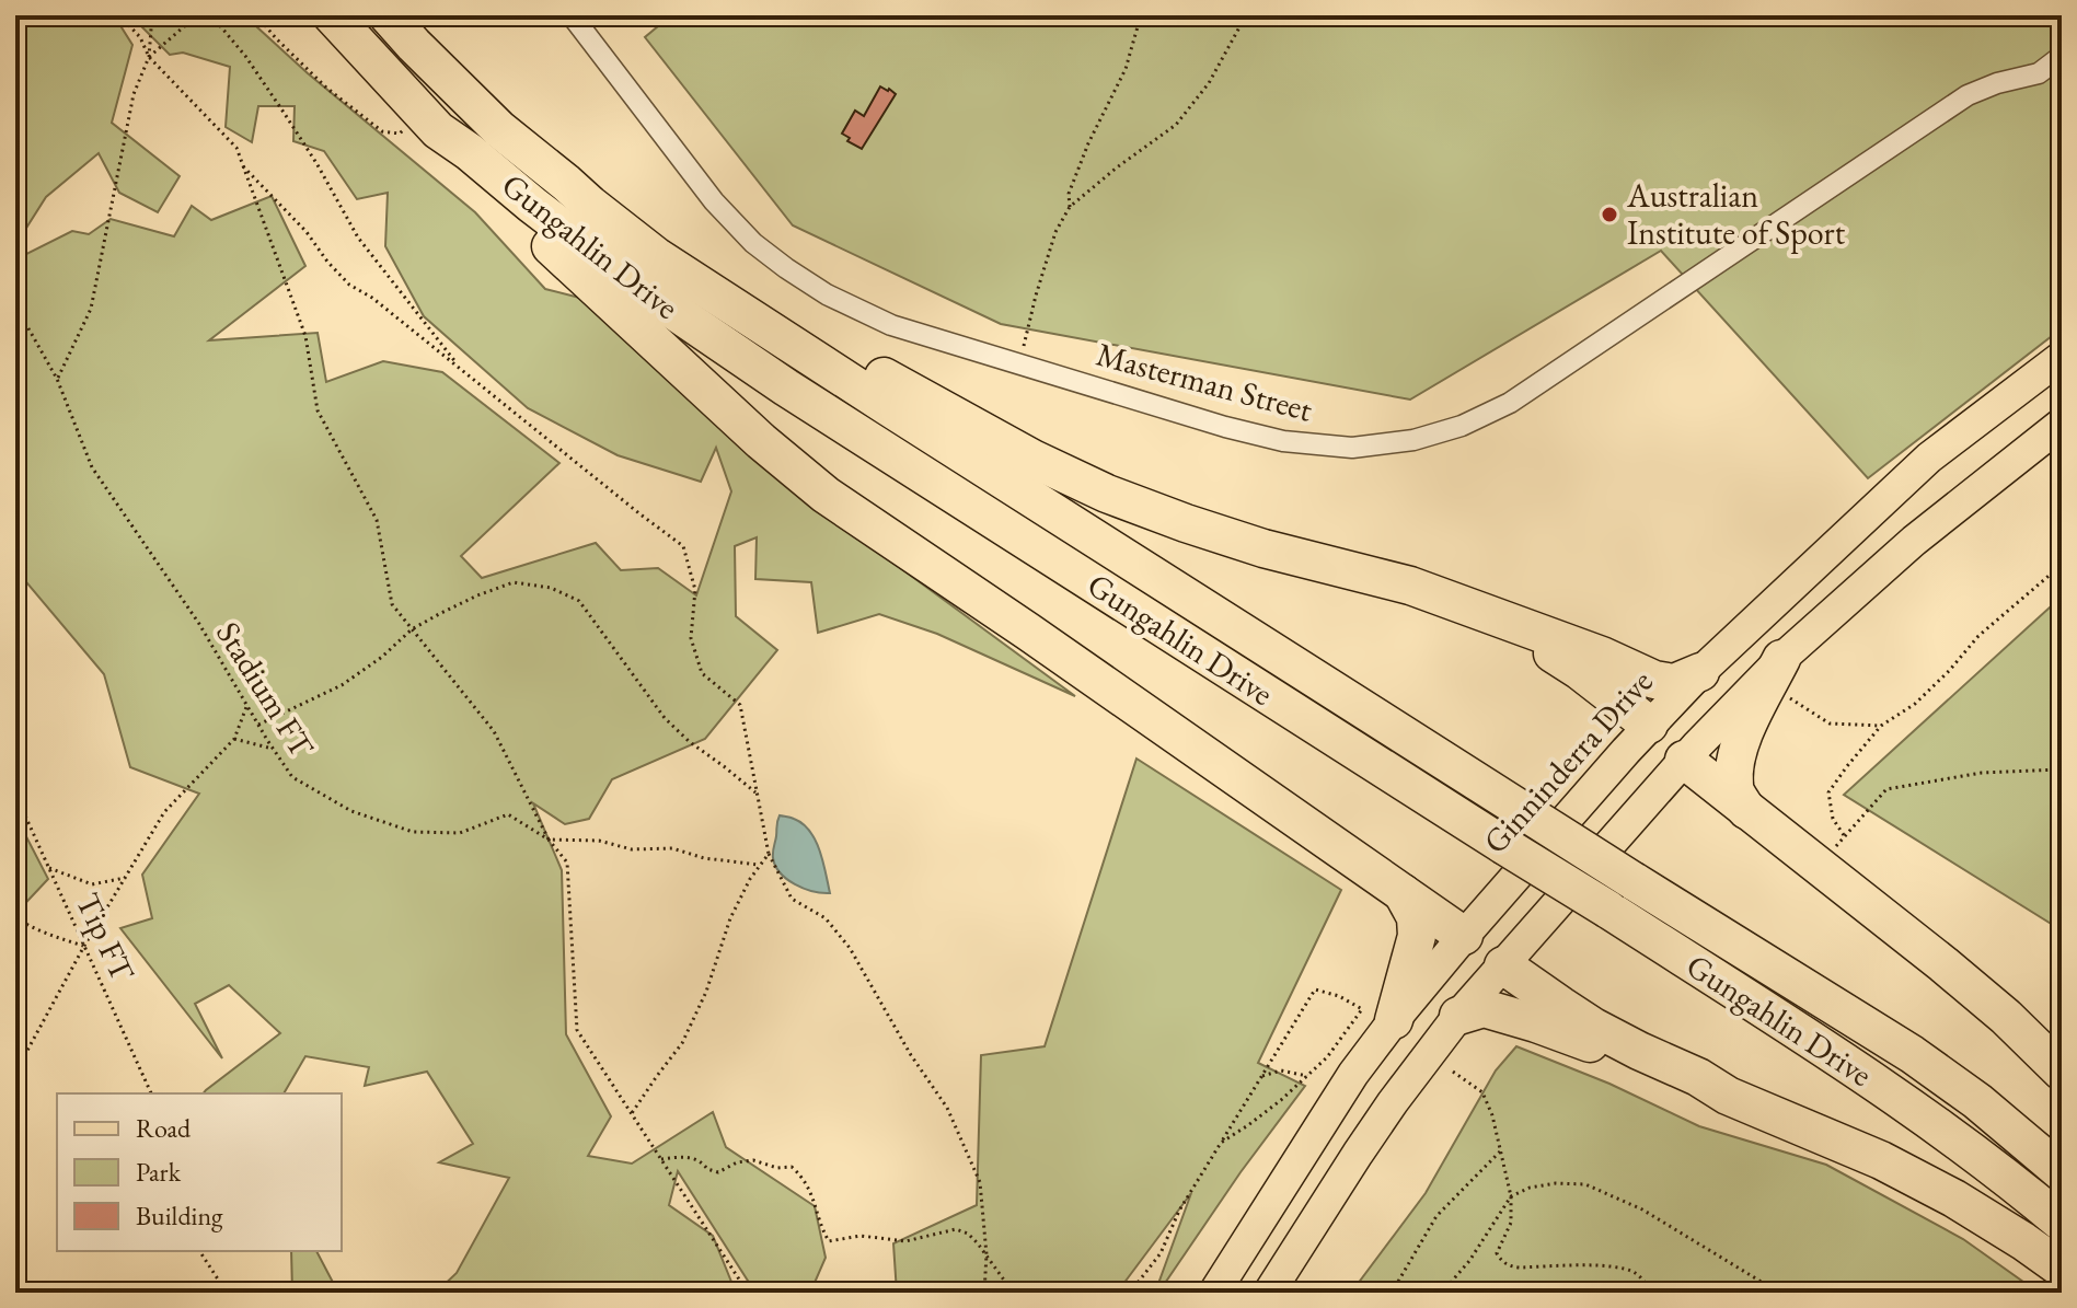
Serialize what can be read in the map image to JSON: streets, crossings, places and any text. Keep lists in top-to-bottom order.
{
  "streets": {
    "highway": ["Gungahlin Drive"],
    "main road": ["Ginninderra Drive"],
    "street": ["Masterman Street"],
    "path": ["Stadium FT", "Tip FT"]
  },
  "places": ["Australian Institute of Sport"],
  "legend": ["Road", "Park", "Building"]
}
